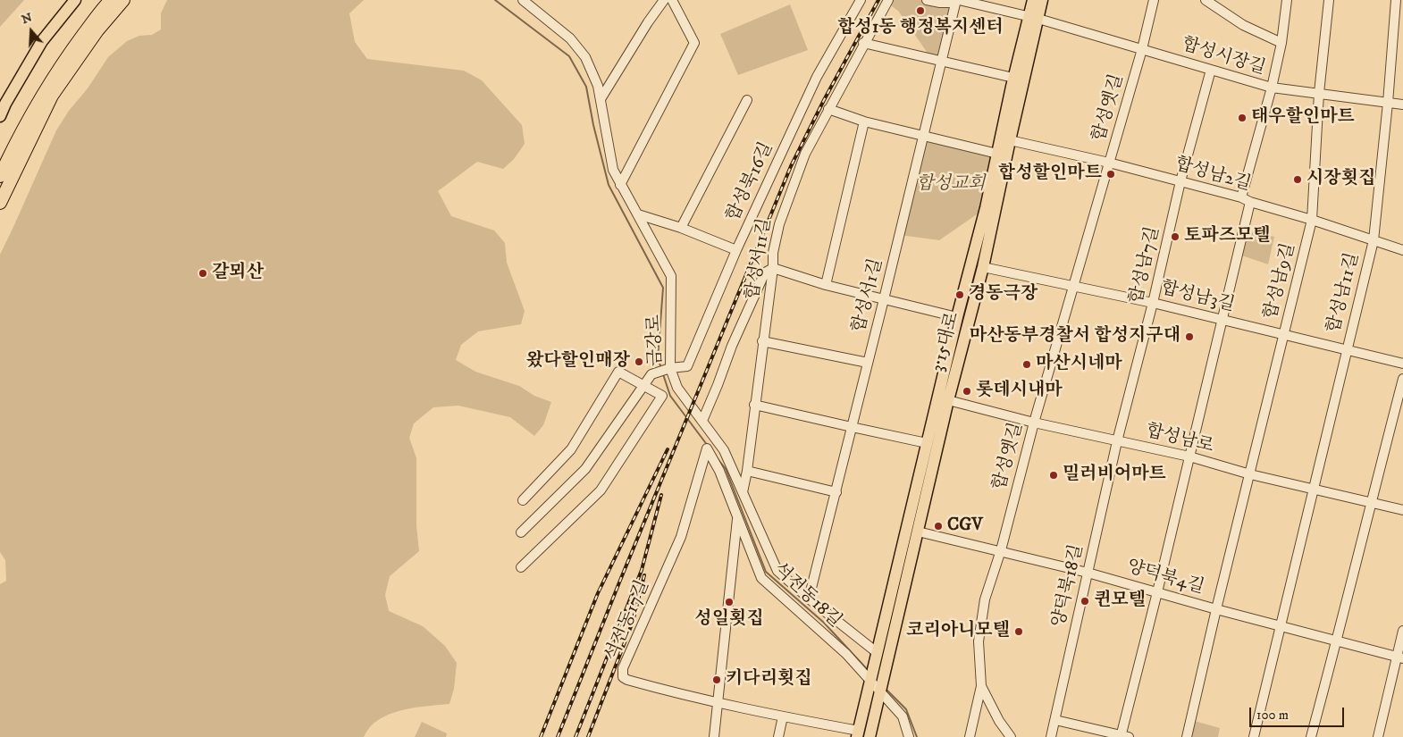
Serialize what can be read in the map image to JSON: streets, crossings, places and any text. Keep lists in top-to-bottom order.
{
  "streets": {
    "main road": ["3·15대로"],
    "street": [
      "합성시장길",
      "합성옛길",
      "합성남2길",
      "합성북16길",
      "합성서11길",
      "합성남7길",
      "합성남9길",
      "합성남11길",
      "합성서1길",
      "합성남3길",
      "금강로",
      "합성남로",
      "양덕북4길",
      "양덕북18길",
      "석전동18길",
      "석전동17길"
    ]
  },
  "crossings": [
    ["합성시장길", "합성옛길"],
    ["합성시장길", "합성남7길"],
    ["합성시장길", "합성남9길"],
    ["합성시장길", "합성남11길"],
    ["합성시장길", "합성서1길"],
    ["합성시장길", "3·15대로"],
    ["합성옛길", "합성남2길"],
    ["합성옛길", "합성남3길"],
    ["합성옛길", "합성남로"],
    ["합성옛길", "양덕북4길"],
    ["합성남2길", "합성남7길"],
    ["합성남2길", "합성남9길"],
    ["합성남2길", "합성남11길"],
    ["합성남2길", "3·15대로"],
    ["합성북16길", "금강로"],
    ["합성서11길", "금강로"],
    ["합성남7길", "합성남3길"],
    ["합성남7길", "합성남로"],
    ["합성남7길", "양덕북18길"],
    ["합성남9길", "합성남3길"],
    ["합성남9길", "합성남로"],
    ["합성남9길", "양덕북4길"],
    ["합성남11길", "합성남3길"],
    ["합성남11길", "합성남로"],
    ["합성남11길", "양덕북4길"],
    ["합성서1길", "금강로"],
    ["합성남3길", "3·15대로"],
    ["금강로", "3·15대로"],
    ["3·15대로", "합성남로"],
    ["3·15대로", "양덕북4길"],
    ["3·15대로", "석전동18길"],
    ["합성남로", "양덕북18길"],
    ["양덕북4길", "양덕북18길"],
    ["석전동18길", "석전동17길"]
  ],
  "parks": ["합성교회"],
  "places": [
    "합성1동 행정복지센터",
    "태우할인마트",
    "합성할인마트",
    "시장횟집",
    "토파즈모텔",
    "갈뫼산",
    "경동극장",
    "마산동부경찰서 합성지구대",
    "왔다할인매장",
    "마산시네마",
    "롯데시내마",
    "밀러비어마트",
    "CGV",
    "퀸모텔",
    "성일횟집",
    "코리아니모텔",
    "키다리횟집"
  ],
  "scale_bar": "100 m",
  "north": "top"
}
